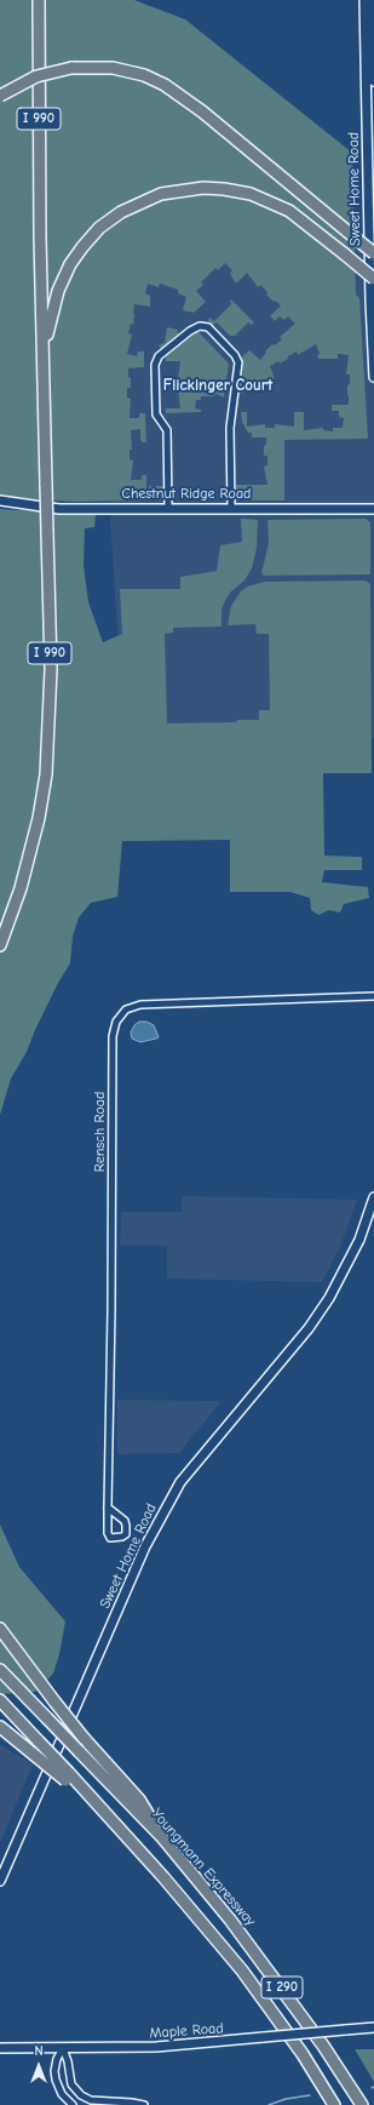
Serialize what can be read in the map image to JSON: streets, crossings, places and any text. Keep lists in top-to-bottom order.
{
  "streets": {
    "highway": ["I 990", "Youngmann Expressway", "I 290"],
    "main road": ["Sweet Home Road", "Chestnut Ridge Road", "Maple Road"],
    "street": ["Rensch Road"]
  },
  "districts": ["Flickinger Court"],
  "north": "top"
}
